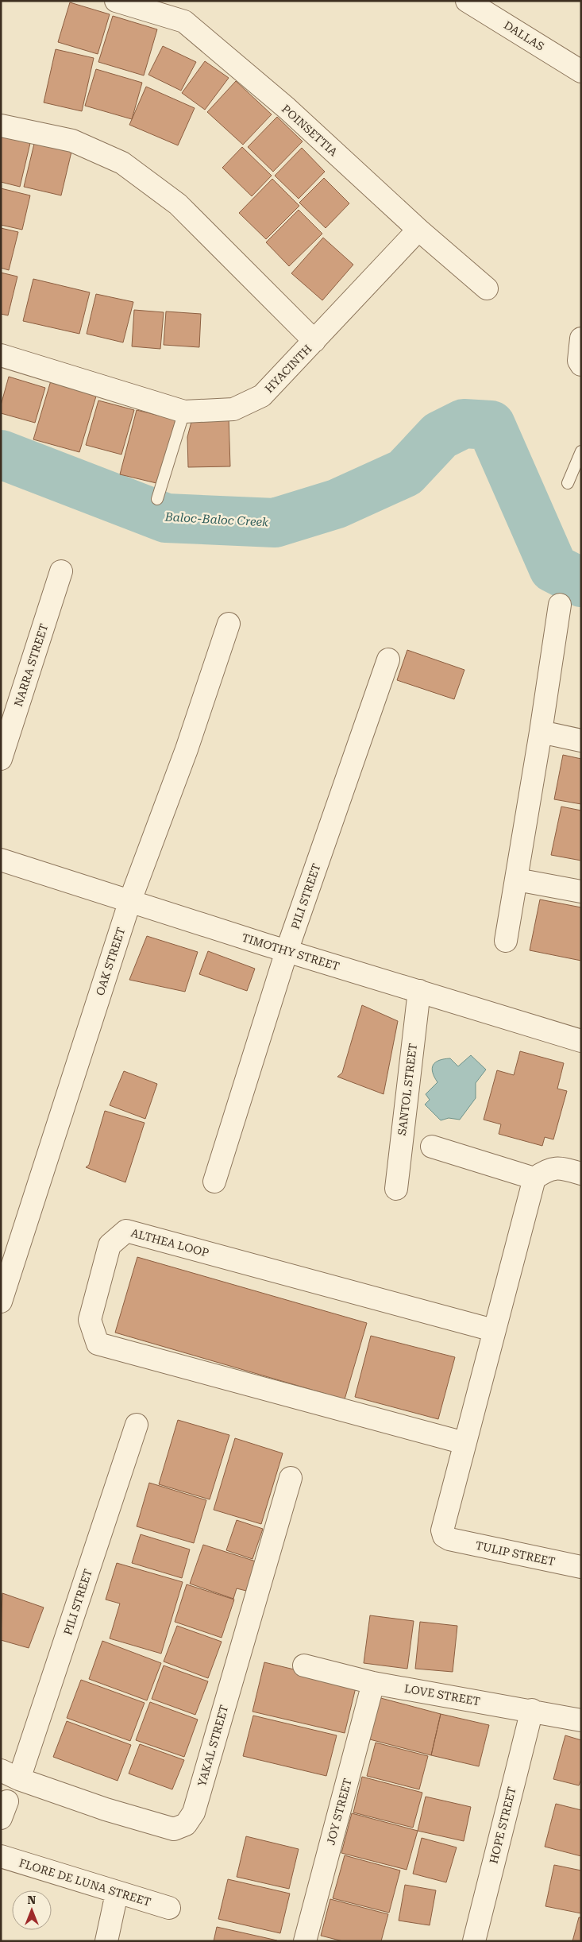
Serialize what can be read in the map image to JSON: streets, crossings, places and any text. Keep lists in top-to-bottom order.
{
  "streets": {
    "street": [
      "DALLAS",
      "POINSETTIA",
      "HYACINTH",
      "NARRA STREET",
      "PILI STREET",
      "TIMOTHY STREET",
      "OAK STREET",
      "SANTOL STREET",
      "ALTHEA LOOP",
      "TULIP STREET",
      "LOVE STREET",
      "YAKAL STREET",
      "JOY STREET",
      "HOPE STREET",
      "FLORE DE LUNA STREET"
    ]
  },
  "crossings": [
    ["POINSETTIA", "HYACINTH"],
    ["PILI STREET", "TIMOTHY STREET"],
    ["PILI STREET", "YAKAL STREET"],
    ["TIMOTHY STREET", "OAK STREET"],
    ["TIMOTHY STREET", "SANTOL STREET"],
    ["ALTHEA LOOP", "TULIP STREET"],
    ["LOVE STREET", "JOY STREET"],
    ["LOVE STREET", "HOPE STREET"]
  ],
  "water": ["Baloc-Baloc Creek"],
  "north": "top"
}
